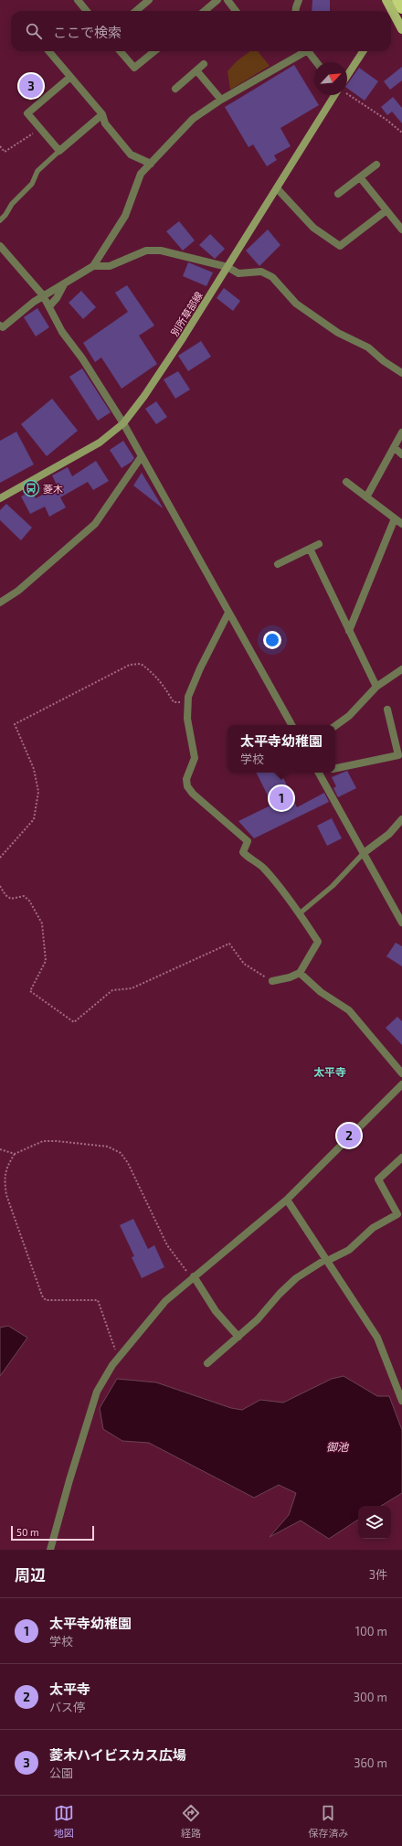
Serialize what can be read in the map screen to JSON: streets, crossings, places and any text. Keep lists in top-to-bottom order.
{
  "streets": {
    "main road": ["別所草部線"]
  },
  "districts": ["太平寺"],
  "water": ["御池"],
  "places": {
    "bus stop": ["菱木"]
  },
  "scale_bar": "50 m",
  "north": "top right",
  "page": {
    "search": "ここで検索",
    "pins": ["3", "1", "2"],
    "popup": ["太平寺幼稚園", "学校"],
    "scale": "50 m",
    "heading": ["周辺", "3件"],
    "list": [
      {
        "mark": "1",
        "name": "太平寺幼稚園",
        "note": "学校",
        "value": "100 m"
      },
      {
        "mark": "2",
        "name": "太平寺",
        "note": "バス停",
        "value": "300 m"
      },
      {
        "mark": "3",
        "name": "菱木ハイビスカス広場",
        "note": "公園",
        "value": "360 m"
      }
    ],
    "nav": ["地図", "経路", "保存済み"]
  }
}
